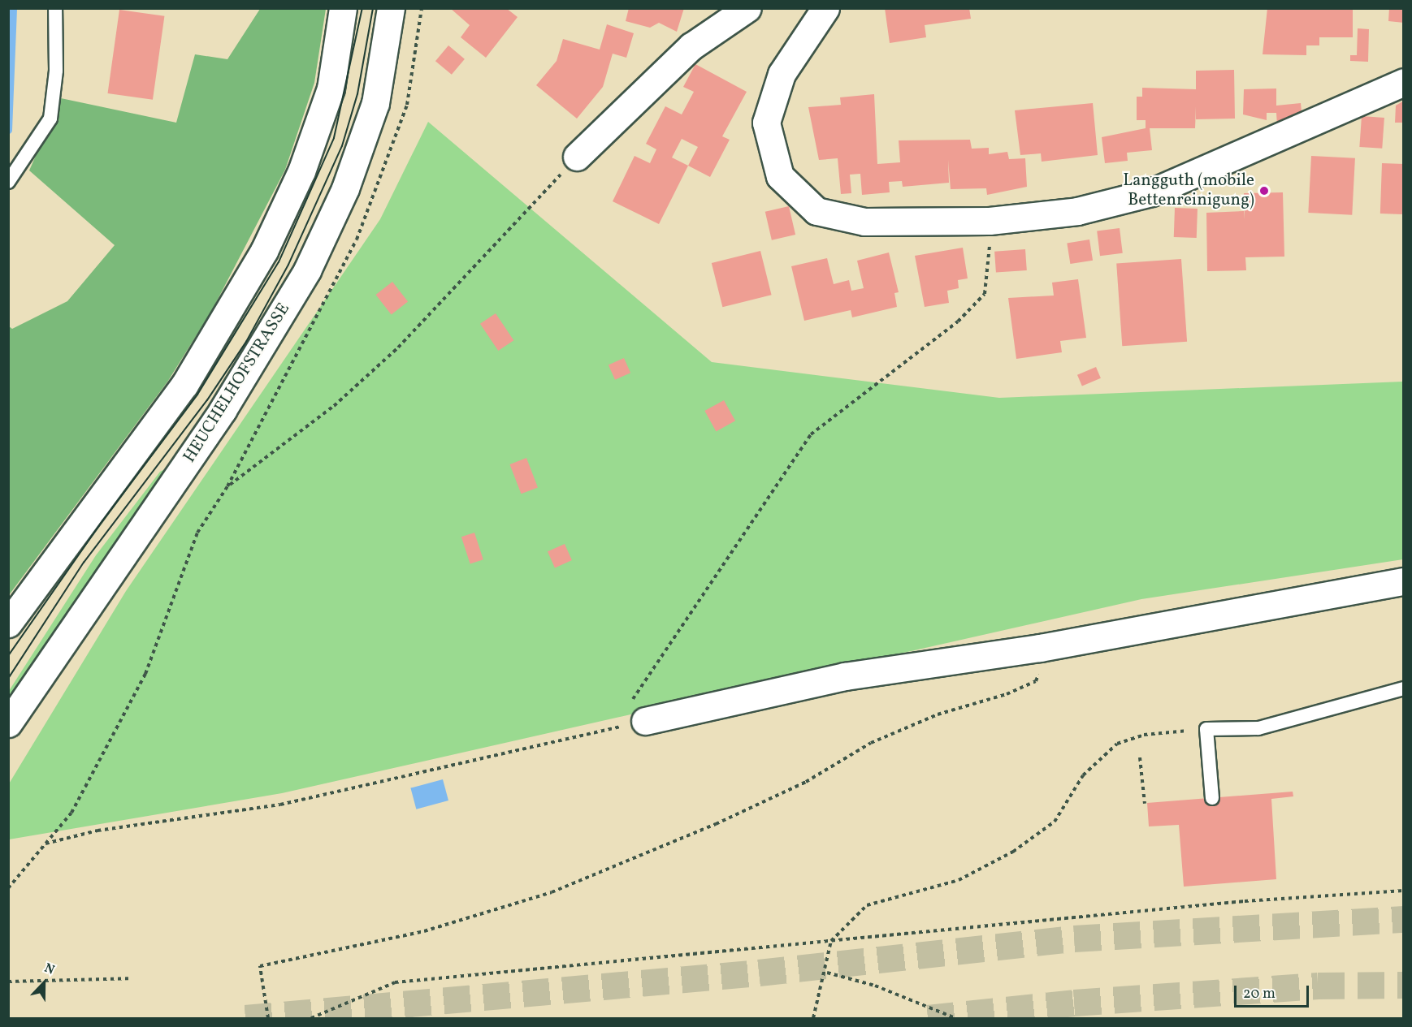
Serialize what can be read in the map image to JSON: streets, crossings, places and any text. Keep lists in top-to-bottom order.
{
  "streets": {
    "street": ["HEUCHELHOFSTRASSE"]
  },
  "places": ["Langguth (mobile Bettenreinigung)"],
  "scale_bar": "20 m",
  "north": "top"
}
